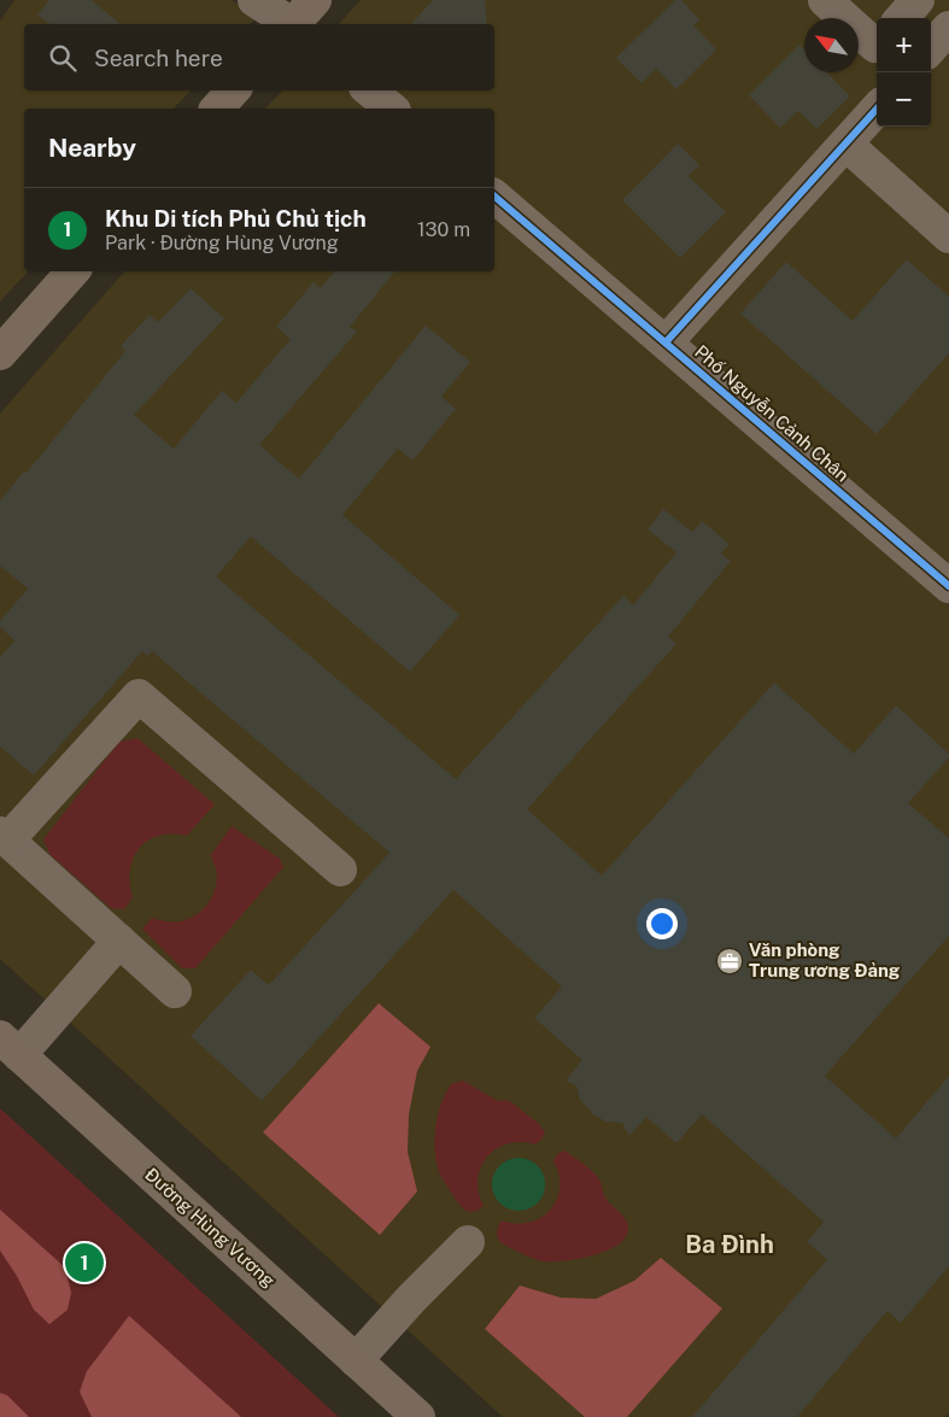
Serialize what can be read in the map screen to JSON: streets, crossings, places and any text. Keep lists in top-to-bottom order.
{
  "streets": {
    "main road": ["Đường Hùng Vương"],
    "street": ["Phố Nguyễn Cảnh Chân"]
  },
  "districts": ["Ba Đình"],
  "places": {
    "office": ["Văn phòng Trung ương Đảng"]
  },
  "north": "top left",
  "page": {
    "map_buttons": ["+", "−"],
    "search": "Search here",
    "heading": "Nearby",
    "list": [
      {
        "mark": "1",
        "name": "Khu Di tích Phủ Chủ tịch",
        "note": "Park · Đường Hùng Vương",
        "value": "130 m"
      }
    ],
    "pins": "1"
  }
}
